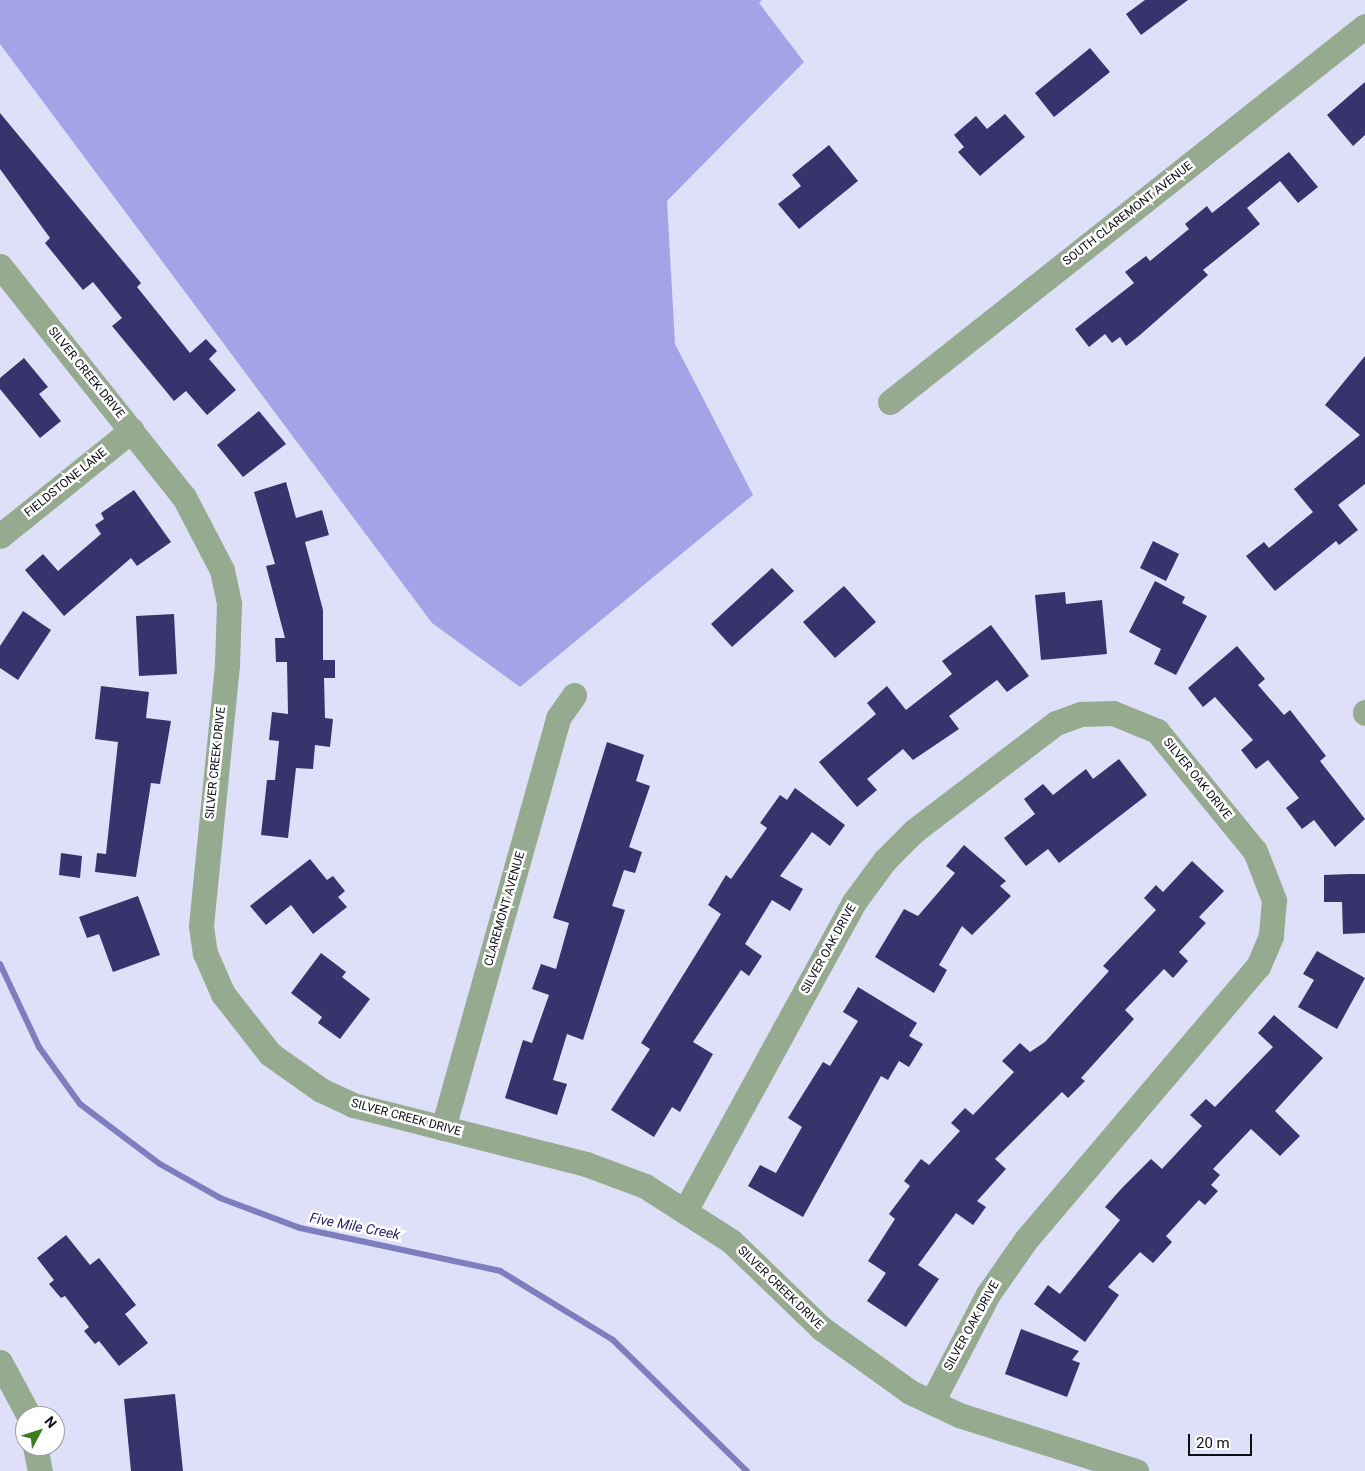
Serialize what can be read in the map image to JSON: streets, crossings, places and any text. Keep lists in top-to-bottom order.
{
  "streets": {
    "street": [
      "SOUTH CLAREMONT AVENUE",
      "SILVER CREEK DRIVE",
      "FIELDSTONE LANE",
      "SILVER OAK DRIVE",
      "CLAREMONT AVENUE"
    ]
  },
  "crossings": [
    ["SILVER CREEK DRIVE", "FIELDSTONE LANE"],
    ["SILVER CREEK DRIVE", "SILVER OAK DRIVE"],
    ["SILVER CREEK DRIVE", "CLAREMONT AVENUE"]
  ],
  "water": ["Five Mile Creek"],
  "scale_bar": "20 m",
  "north": "top right"
}
